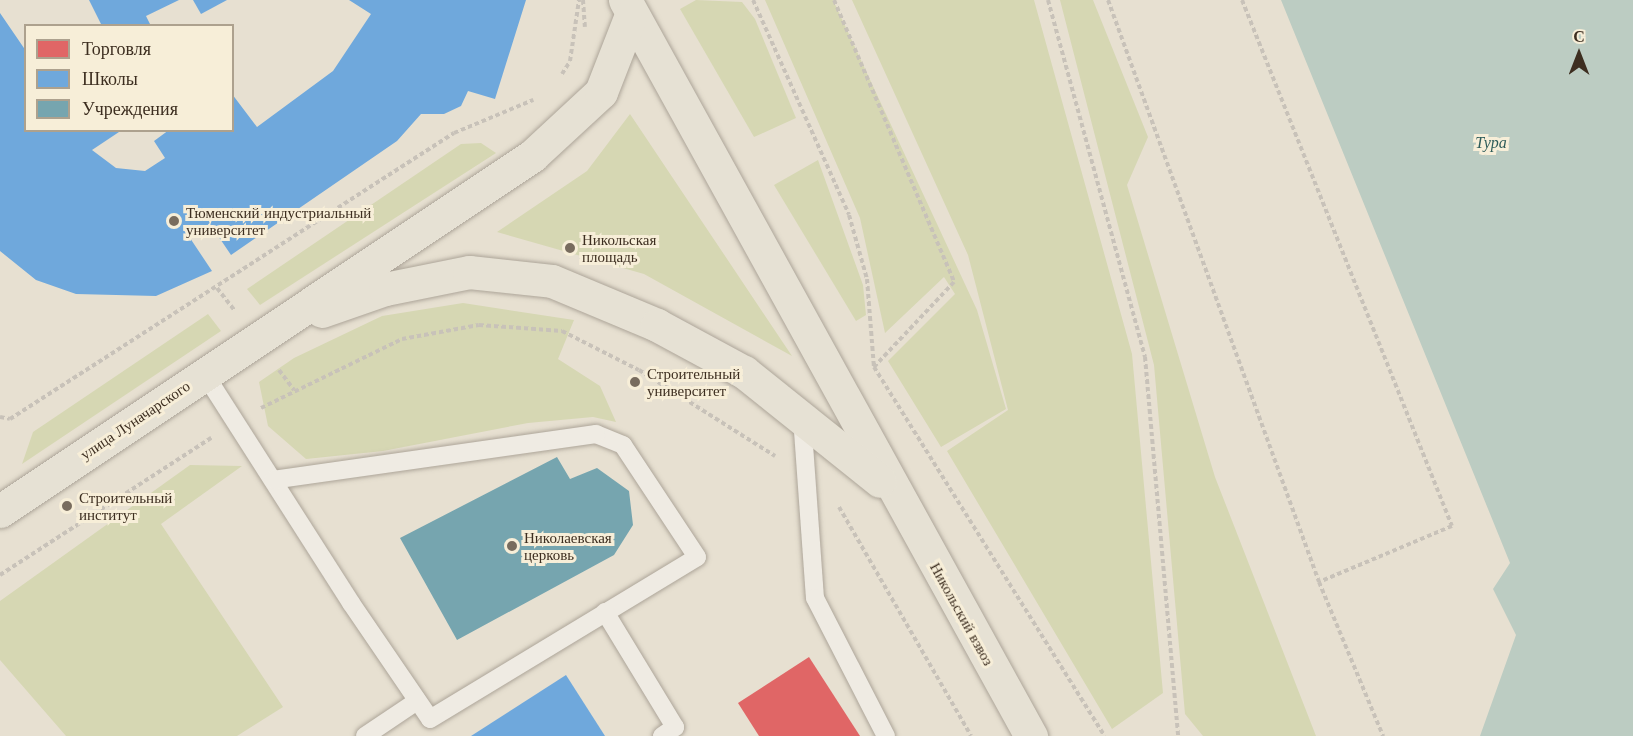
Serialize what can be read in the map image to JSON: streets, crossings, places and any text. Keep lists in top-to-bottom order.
{
  "streets": {
    "main road": ["улица Луначарского", "Никольский взвоз"]
  },
  "water": ["Тура"],
  "places": [
    "Тюменский индустриальный университет",
    "Никольская площадь",
    "Строительный университет",
    "Строительный институт",
    "Николаевская церковь"
  ],
  "legend": ["Торговля", "Школы", "Учреждения"],
  "north": "top"
}
